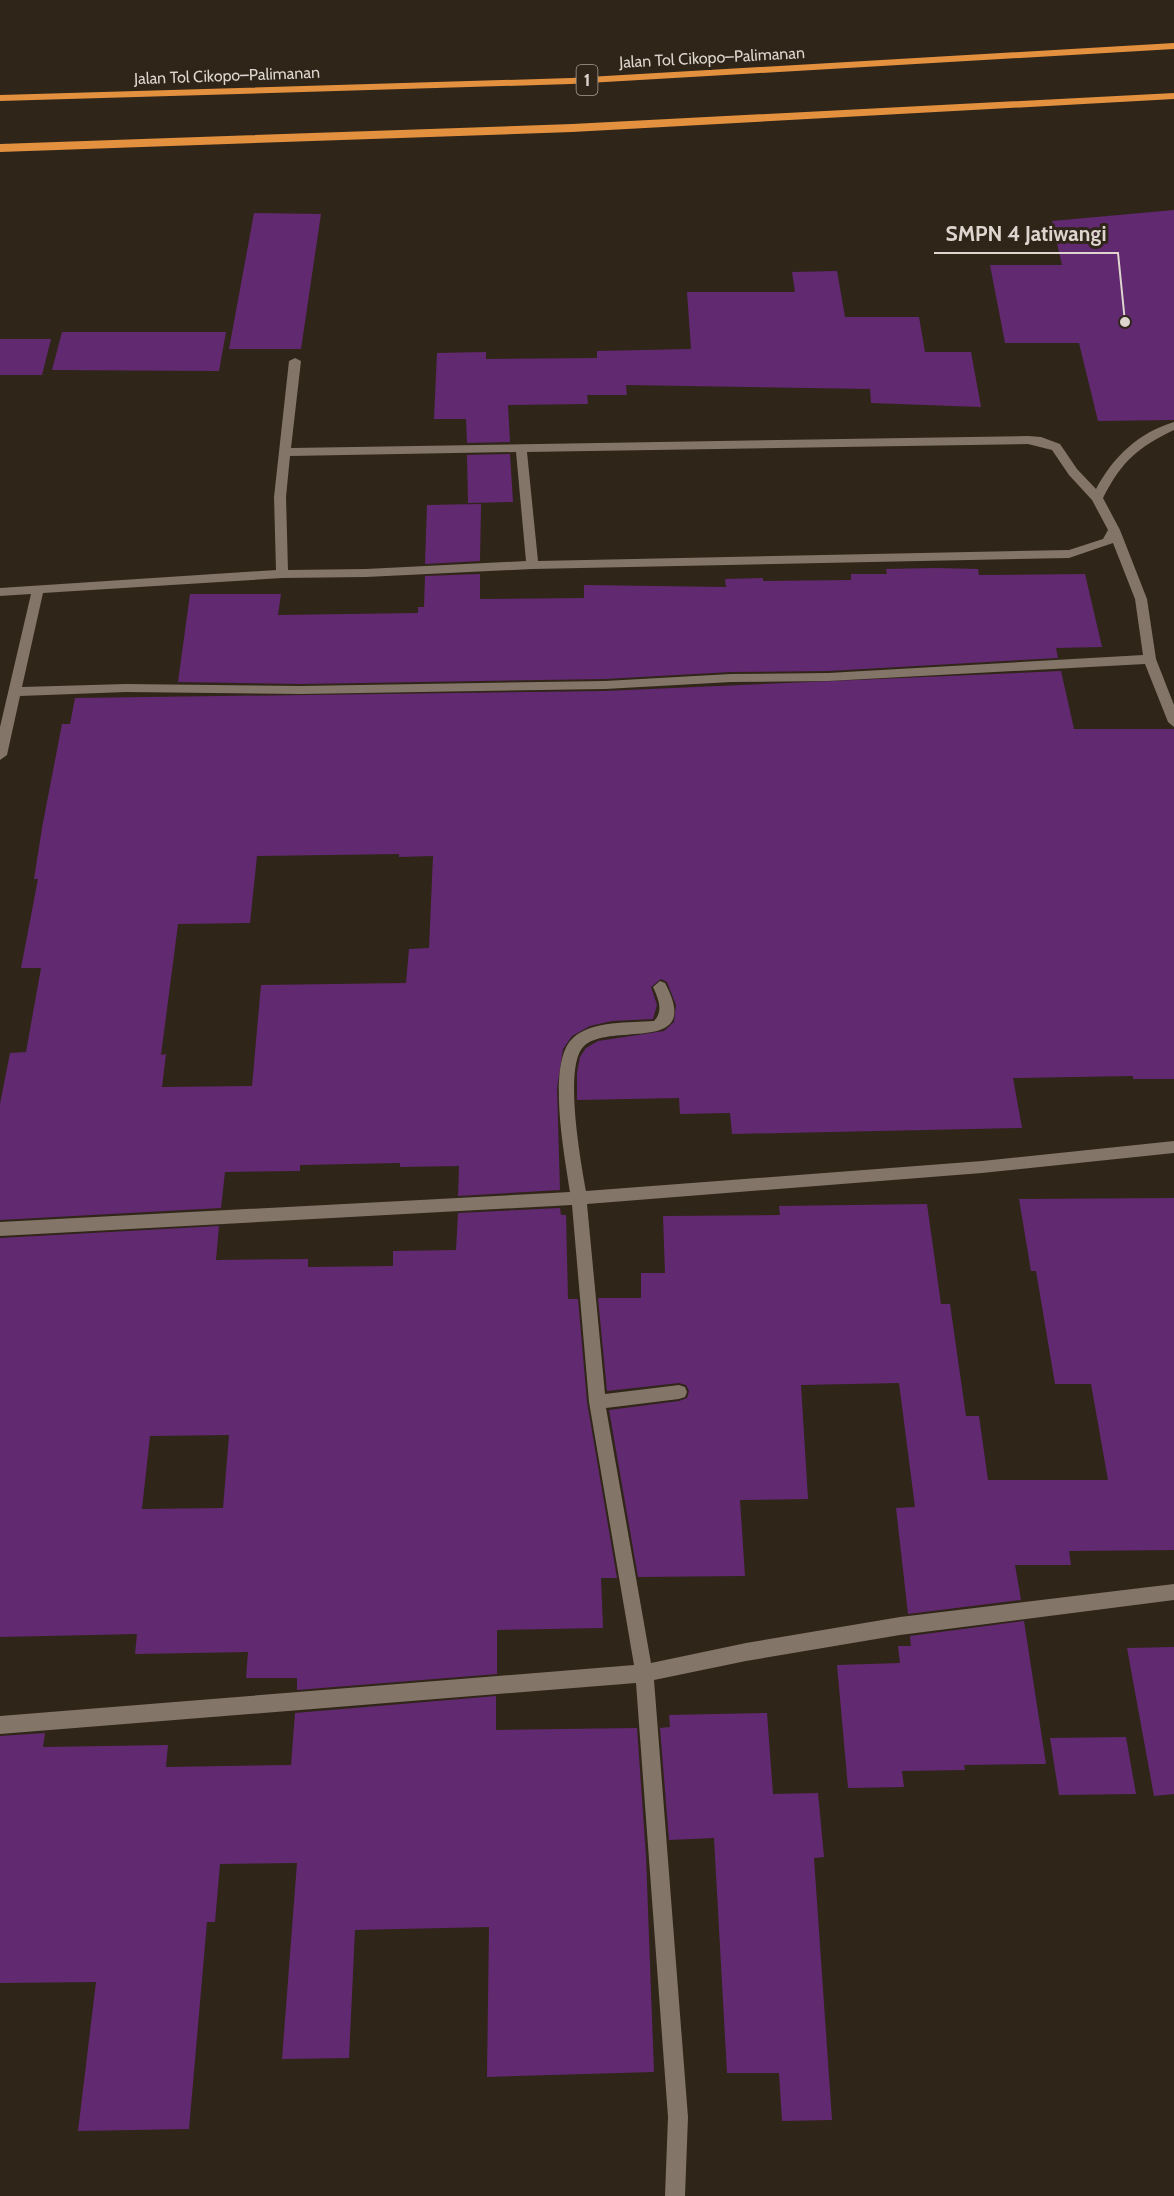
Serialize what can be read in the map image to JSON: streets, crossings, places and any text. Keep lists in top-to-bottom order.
{
  "streets": {
    "highway": ["Jalan Tol Cikopo–Palimanan", "1"]
  },
  "places": ["SMPN 4 Jatiwangi"]
}
